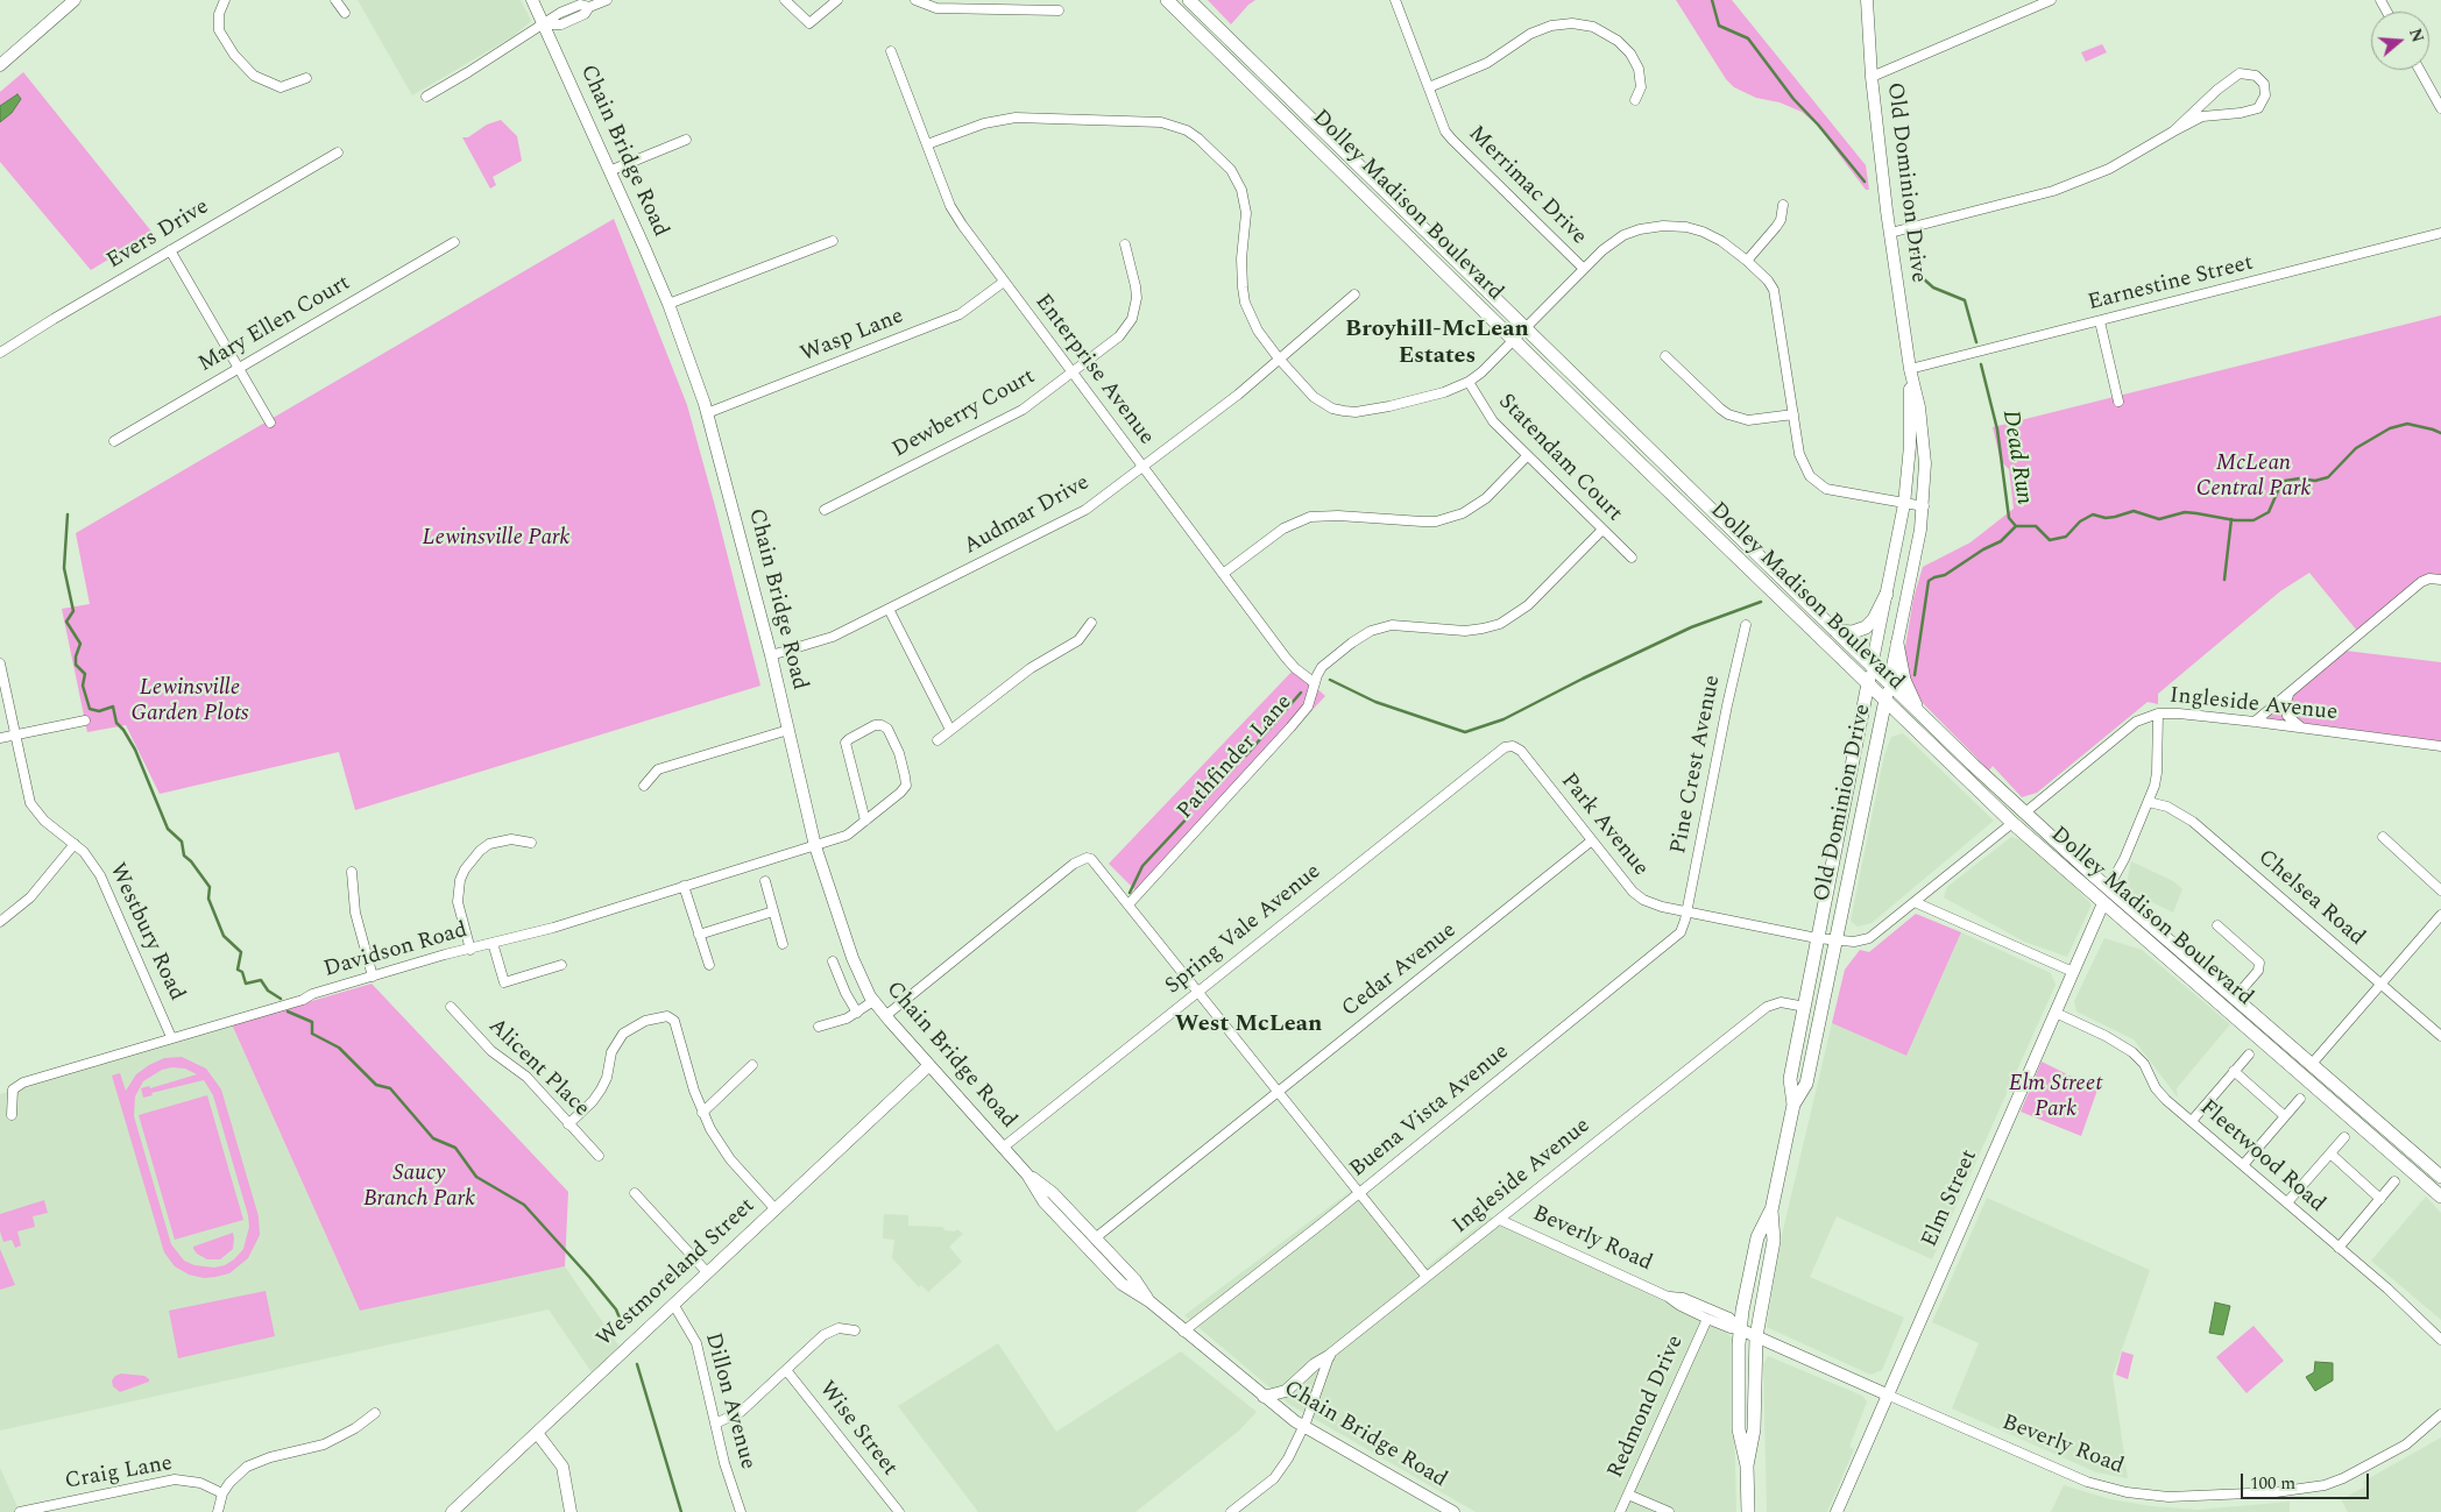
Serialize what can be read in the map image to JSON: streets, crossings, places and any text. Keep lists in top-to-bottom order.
{
  "streets": {
    "main road": [
      "Chain Bridge Road",
      "Old Dominion Drive",
      "Dolley Madison Boulevard",
      "Elm Street",
      "Beverly Road",
      "Westmoreland Street"
    ],
    "street": [
      "Merrimac Drive",
      "Evers Drive",
      "Earnestine Street",
      "Mary Ellen Court",
      "Wasp Lane",
      "Enterprise Avenue",
      "Dewberry Court",
      "Statendam Court",
      "Audmar Drive",
      "Ingleside Avenue",
      "Pathfinder Lane",
      "Pine Crest Avenue",
      "Park Avenue",
      "Chelsea Road",
      "Spring Vale Avenue",
      "Westbury Road",
      "Davidson Road",
      "Cedar Avenue",
      "Alicent Place",
      "Buena Vista Avenue",
      "Fleetwood Road",
      "Dillon Avenue",
      "Redmond Drive",
      "Wise Street",
      "Craig Lane"
    ]
  },
  "crossings": [
    ["Chain Bridge Road", "Wasp Lane"],
    ["Chain Bridge Road", "Audmar Drive"],
    ["Chain Bridge Road", "Spring Vale Avenue"],
    ["Chain Bridge Road", "Davidson Road"],
    ["Chain Bridge Road", "Cedar Avenue"],
    ["Chain Bridge Road", "Buena Vista Avenue"],
    ["Chain Bridge Road", "Westmoreland Street"],
    ["Old Dominion Drive", "Dolley Madison Boulevard"],
    ["Old Dominion Drive", "Earnestine Street"],
    ["Old Dominion Drive", "Ingleside Avenue"],
    ["Old Dominion Drive", "Park Avenue"],
    ["Old Dominion Drive", "Beverly Road"],
    ["Dolley Madison Boulevard", "Ingleside Avenue"],
    ["Dolley Madison Boulevard", "Elm Street"],
    ["Wasp Lane", "Enterprise Avenue"],
    ["Enterprise Avenue", "Dewberry Court"],
    ["Enterprise Avenue", "Audmar Drive"],
    ["Enterprise Avenue", "Pathfinder Lane"],
    ["Statendam Court", "Pathfinder Lane"],
    ["Ingleside Avenue", "Beverly Road"],
    ["Pine Crest Avenue", "Park Avenue"],
    ["Pine Crest Avenue", "Buena Vista Avenue"],
    ["Park Avenue", "Spring Vale Avenue"],
    ["Park Avenue", "Cedar Avenue"],
    ["Park Avenue", "Buena Vista Avenue"],
    ["Westbury Road", "Davidson Road"],
    ["Fleetwood Road", "Elm Street"],
    ["Elm Street", "Beverly Road"],
    ["Beverly Road", "Redmond Drive"],
    ["Westmoreland Street", "Dillon Avenue"]
  ],
  "districts": ["Broyhill-McLean Estates", "West McLean"],
  "water": ["Dead Run"],
  "parks": [
    "McLean Central Park",
    "Lewinsville Park",
    "Lewinsville Garden Plots",
    "Elm Street Park",
    "Saucy Branch Park"
  ],
  "scale_bar": "100 m",
  "north": "right"
}
